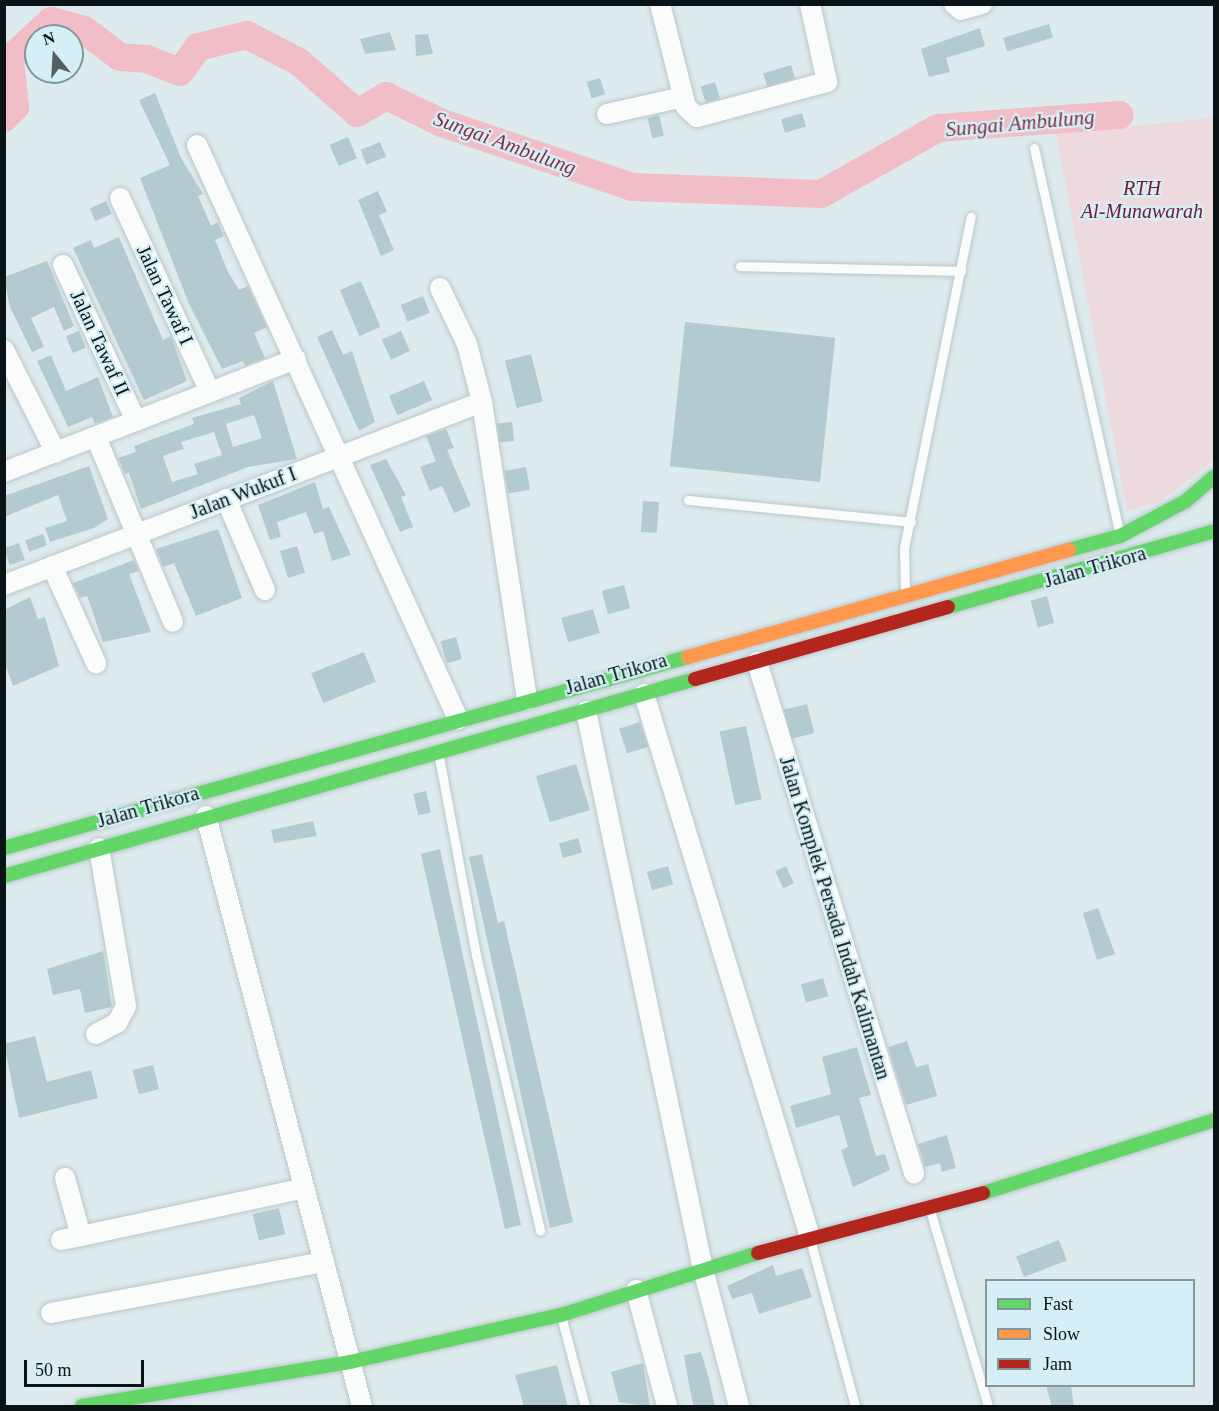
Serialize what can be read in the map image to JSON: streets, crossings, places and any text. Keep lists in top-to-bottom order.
{
  "streets": {
    "main road": ["Jalan Trikora"],
    "street": [
      "Jalan Tawaf I",
      "Jalan Tawaf II",
      "Jalan Wukuf I",
      "Jalan Komplek Persada Indah Kalimantan"
    ]
  },
  "crossings": [
    ["Jalan Trikora", "Jalan Komplek Persada Indah Kalimantan"]
  ],
  "water": ["Sungai Ambulung"],
  "parks": ["RTH Al-Munawarah"],
  "legend": ["Fast", "Slow", "Jam"],
  "scale_bar": "50 m",
  "north": "top"
}
